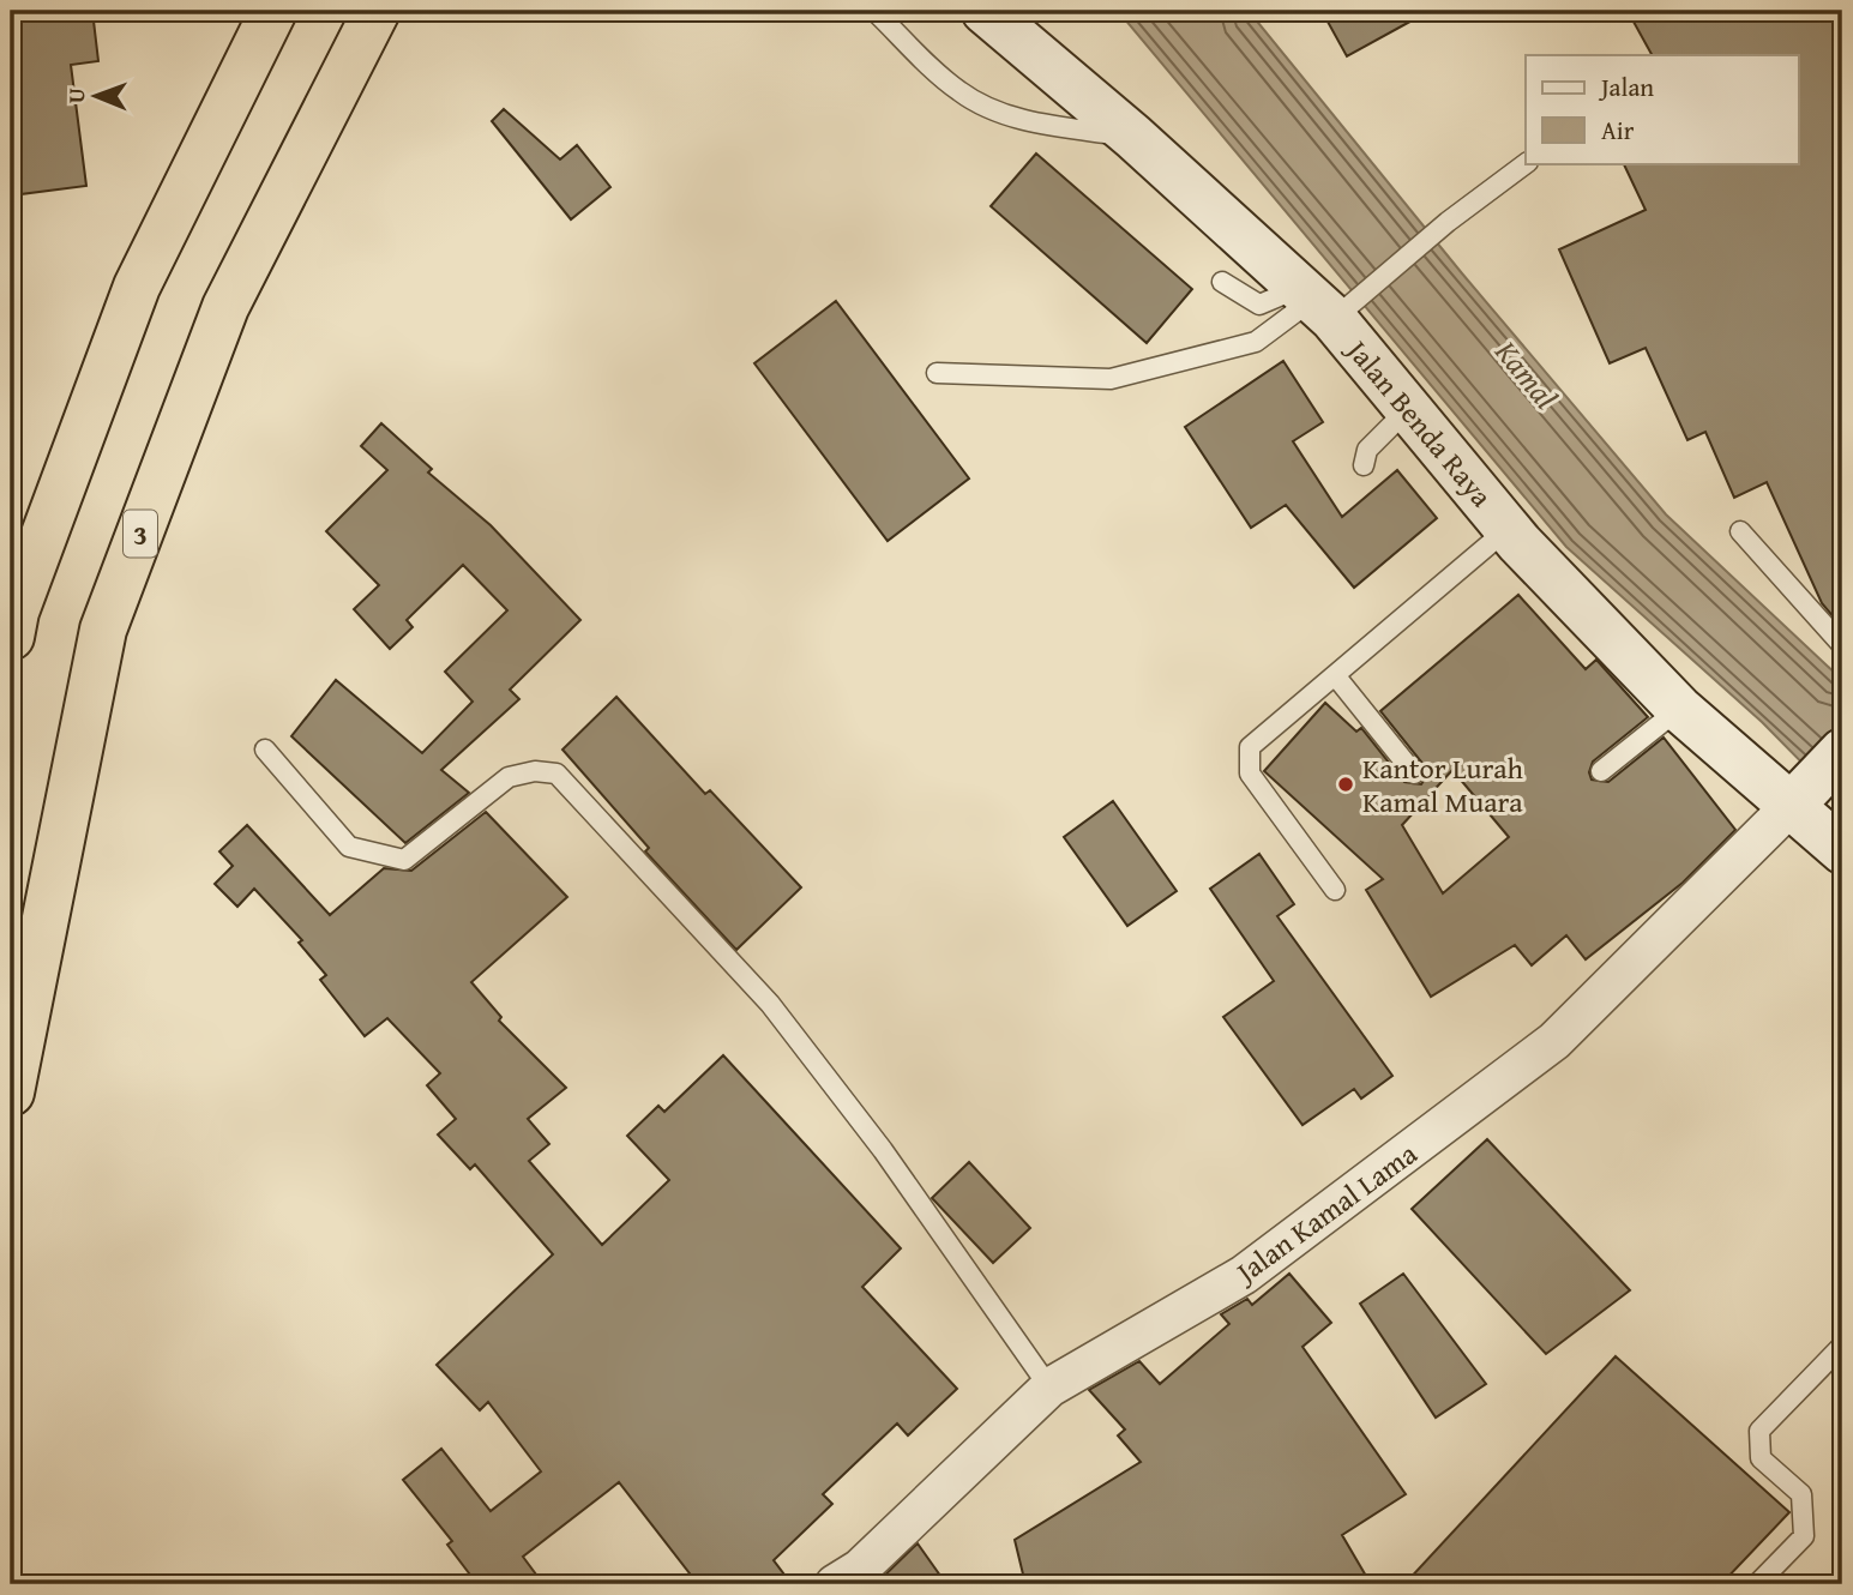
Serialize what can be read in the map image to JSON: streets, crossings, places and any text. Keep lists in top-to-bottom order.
{
  "streets": {
    "highway": ["3"],
    "main road": ["Jalan Benda Raya"],
    "street": ["Jalan Kamal Lama"]
  },
  "crossings": [
    ["Jalan Benda Raya", "Jalan Kamal Lama"]
  ],
  "water": ["Kamal"],
  "places": ["Kantor Lurah Kamal Muara"],
  "legend": ["Jalan", "Air"],
  "north": "left"
}
